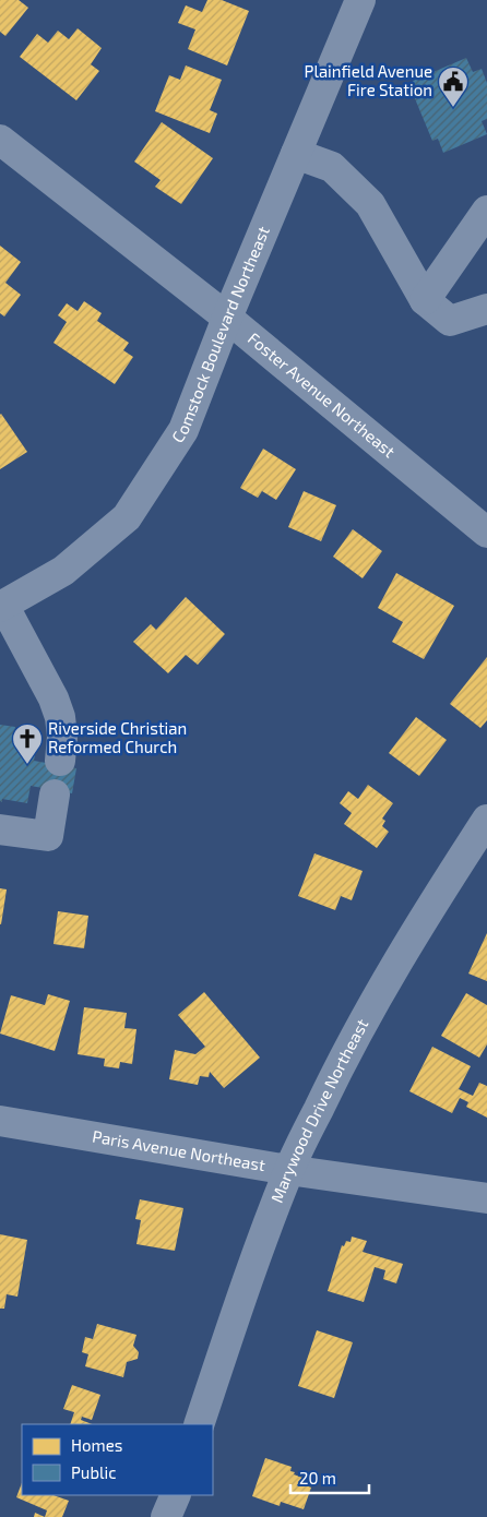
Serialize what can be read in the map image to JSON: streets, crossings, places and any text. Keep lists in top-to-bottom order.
{
  "streets": {
    "street": [
      "Comstock Boulevard Northeast",
      "Foster Avenue Northeast",
      "Marywood Drive Northeast",
      "Paris Avenue Northeast"
    ]
  },
  "crossings": [
    ["Comstock Boulevard Northeast", "Foster Avenue Northeast"],
    ["Marywood Drive Northeast", "Paris Avenue Northeast"]
  ],
  "places": {
    "public building": ["Plainfield Avenue Fire Station"],
    "church": ["Riverside Christian Reformed Church"]
  },
  "legend": ["Homes", "Public"],
  "scale_bar": "20 m"
}
